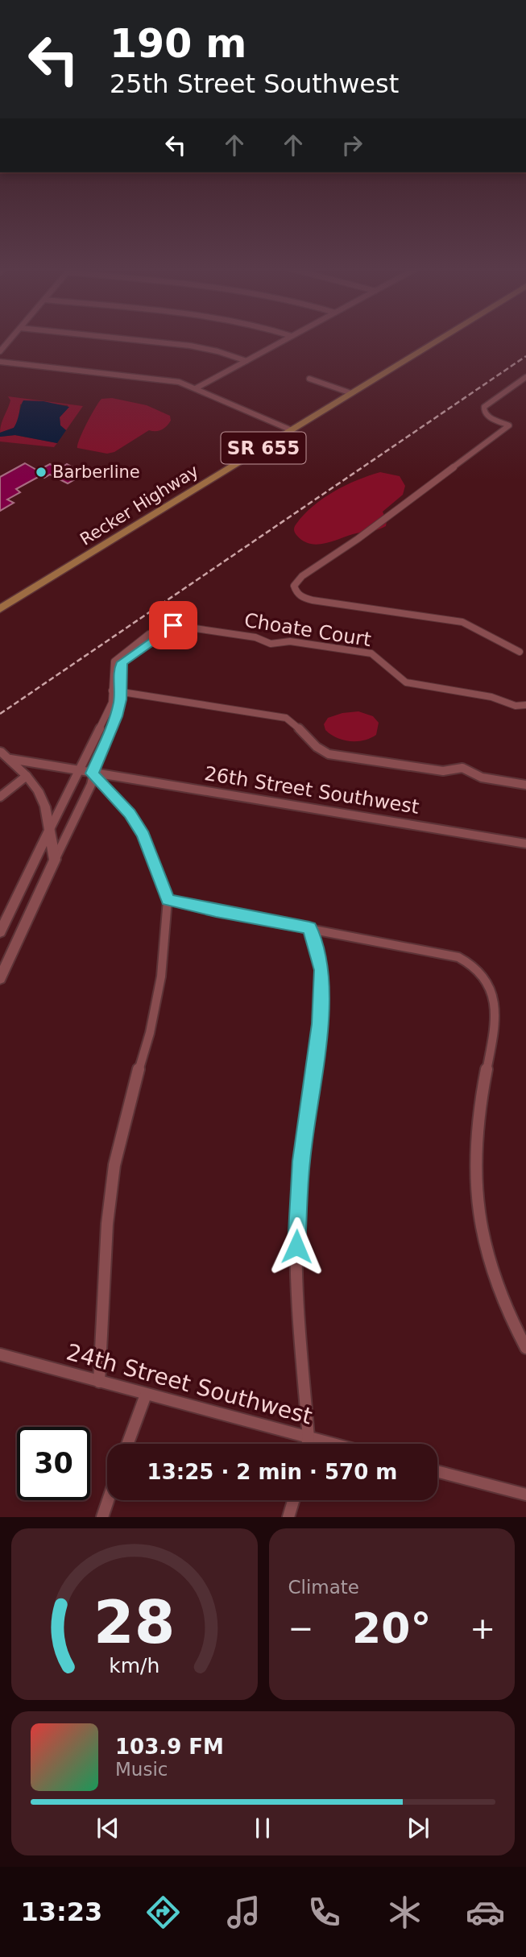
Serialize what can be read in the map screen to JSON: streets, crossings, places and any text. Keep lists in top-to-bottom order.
{
  "streets": {
    "main road": ["SR 655", "Recker Highway"],
    "street": ["Choate Court", "26th Street Southwest", "24th Street Southwest"]
  },
  "places": ["Barberline"],
  "page": {
    "turn": ["190 m", "25th Street Southwest"],
    "limit": "30",
    "trip": "13:25 · 2 min · 570 m",
    "tile": "Climate",
    "heat": ["−", "20°", "+"],
    "song": ["103.9 FM", "Music"],
    "tabs": "13:23",
    "gauge": ["28", "km/h"]
  }
}
